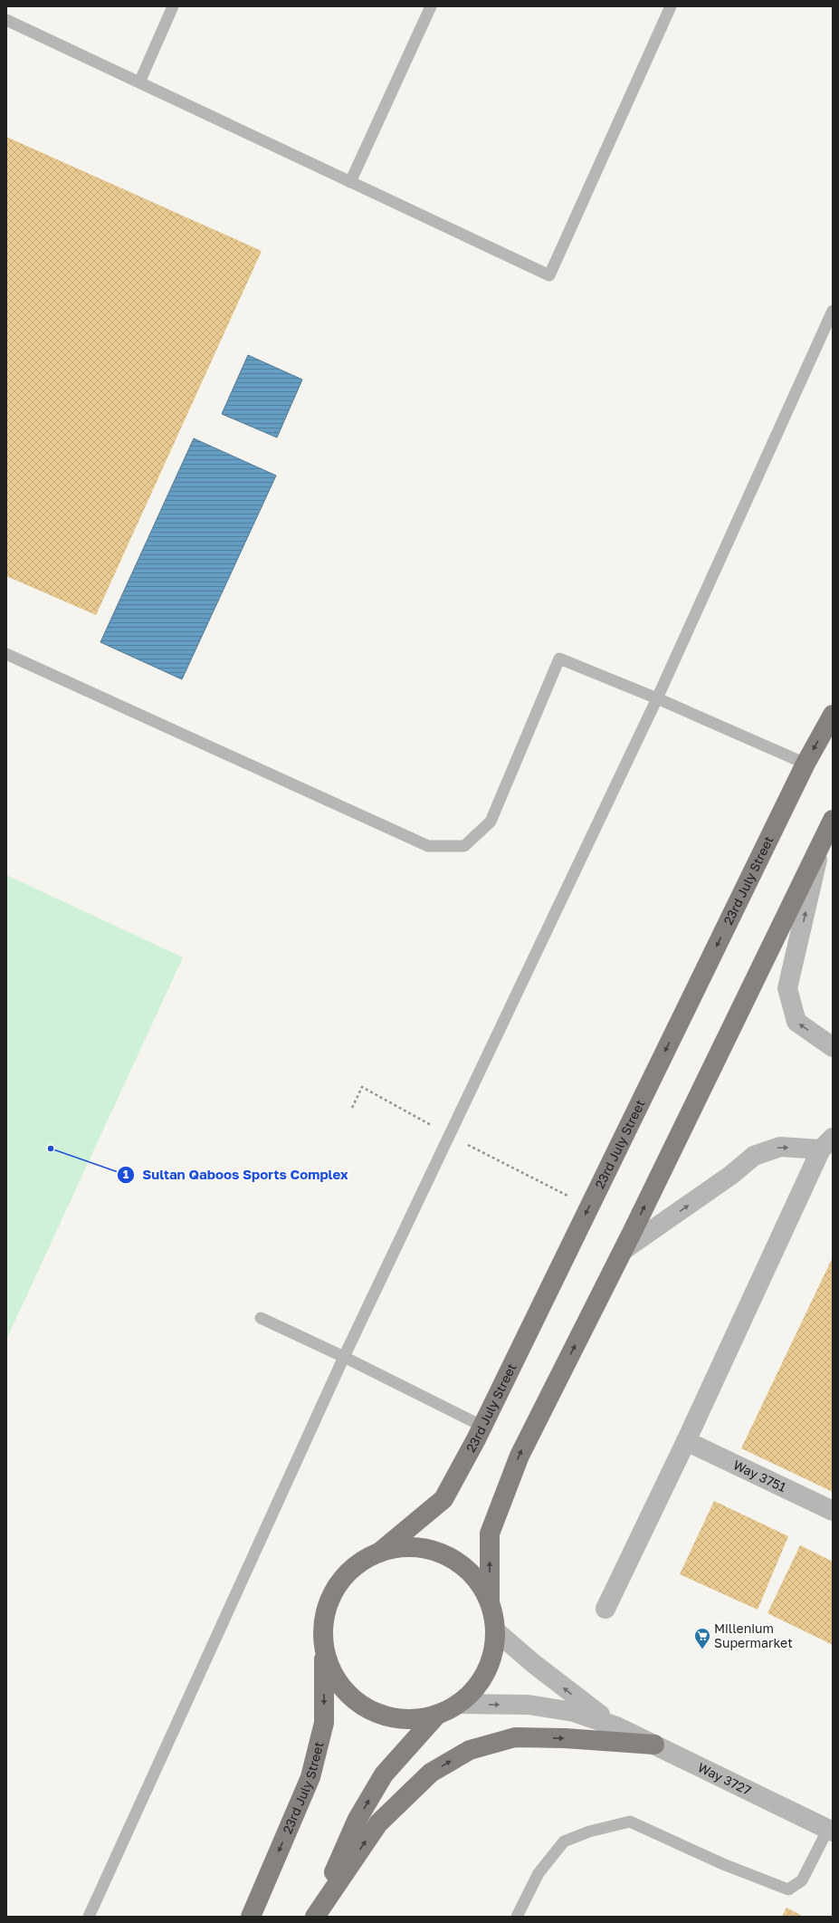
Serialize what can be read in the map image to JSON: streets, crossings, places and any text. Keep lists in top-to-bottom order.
{
  "streets": {
    "main road": ["23rd July Street"],
    "street": ["Way 3751", "Way 3727"]
  },
  "places": {
    "other": ["Sultan Qaboos Sports Complex"],
    "supermarket": ["Millenium Supermarket"]
  }
}
